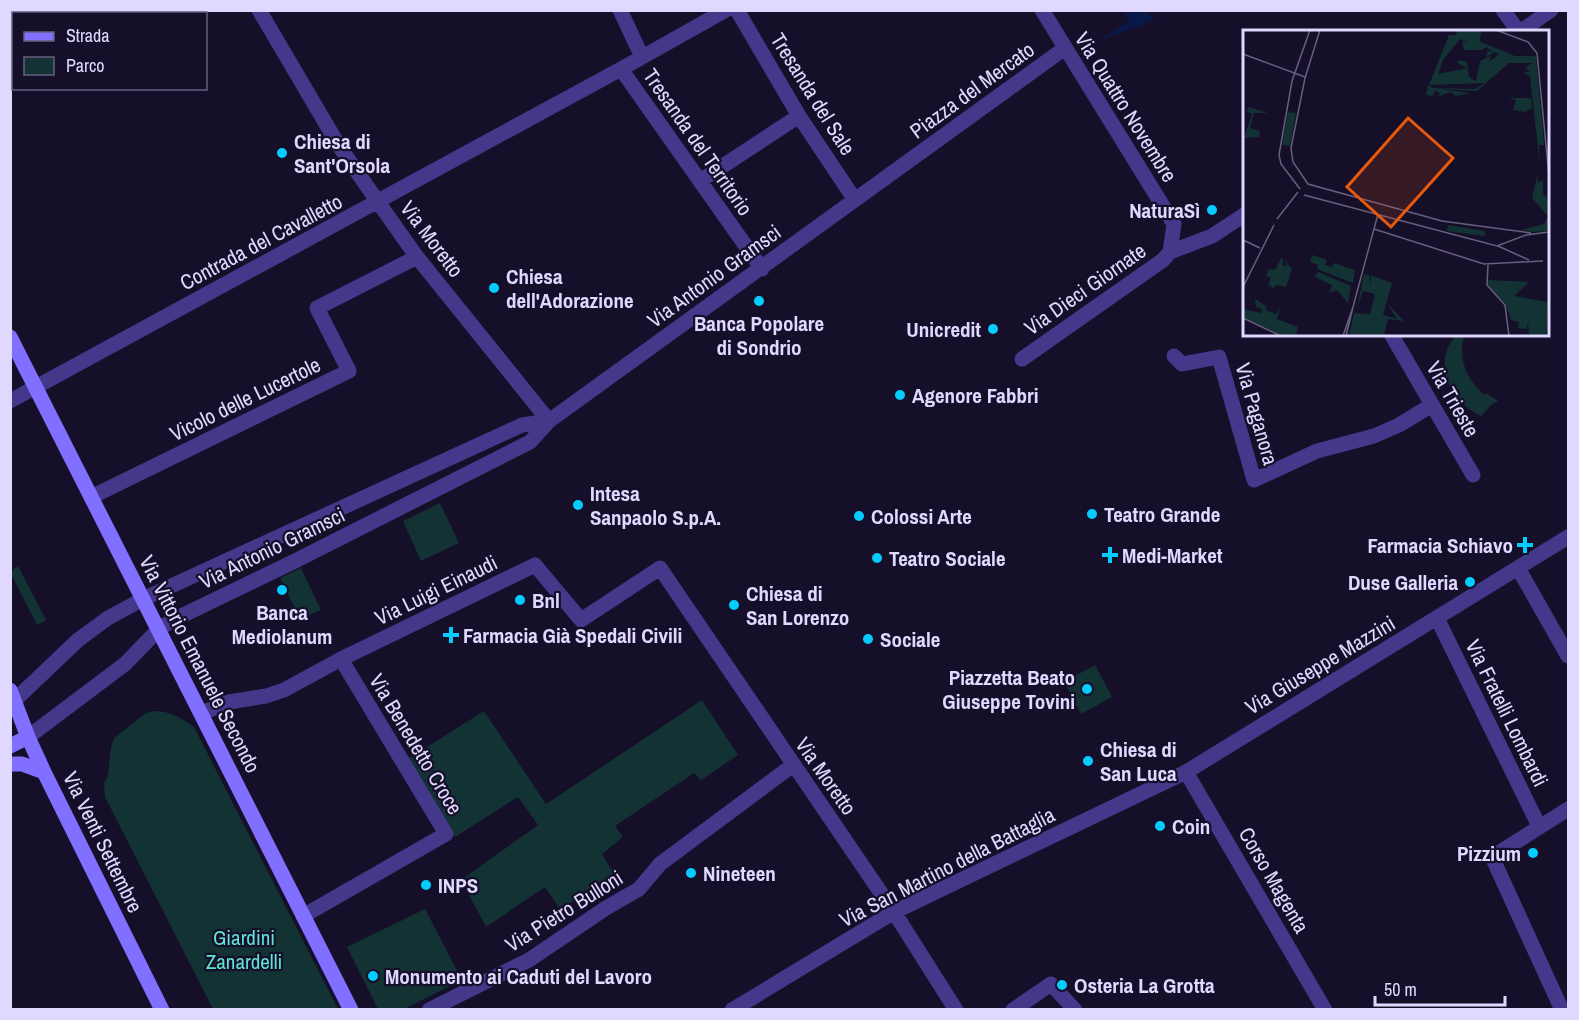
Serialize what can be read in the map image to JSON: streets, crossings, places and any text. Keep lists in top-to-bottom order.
{
  "streets": {
    "main road": ["Via Vittorio Emanuele Secondo", "Via Venti Settembre"],
    "street": [
      "Piazza del Mercato",
      "Tresanda del Sale",
      "Via Quattro Novembre",
      "Tresanda del Territorio",
      "Via Moretto",
      "Contrada del Cavalletto",
      "Via Antonio Gramsci",
      "Via Dieci Giornate",
      "Vicolo delle Lucertole",
      "Via Trieste",
      "Via Paganora",
      "Via Luigi Einaudi",
      "Via Giuseppe Mazzini",
      "Via Fratelli Lombardi",
      "Via Benedetto Croce",
      "Via San Martino della Battaglia",
      "Corso Magenta",
      "Via Pietro Bulloni"
    ]
  },
  "crossings": [
    ["Piazza del Mercato", "Via Quattro Novembre"],
    ["Piazza del Mercato", "Via Antonio Gramsci"],
    ["Tresanda del Sale", "Via Antonio Gramsci"],
    ["Via Quattro Novembre", "Via Dieci Giornate"],
    ["Tresanda del Territorio", "Contrada del Cavalletto"],
    ["Tresanda del Territorio", "Via Antonio Gramsci"],
    ["Via Moretto", "Contrada del Cavalletto"],
    ["Via Moretto", "Via Antonio Gramsci"],
    ["Via Moretto", "Vicolo delle Lucertole"],
    ["Via Moretto", "Via Luigi Einaudi"],
    ["Via Moretto", "Via San Martino della Battaglia"],
    ["Via Moretto", "Via Pietro Bulloni"],
    ["Contrada del Cavalletto", "Via Vittorio Emanuele Secondo"],
    ["Via Antonio Gramsci", "Via Vittorio Emanuele Secondo"],
    ["Via Antonio Gramsci", "Via Venti Settembre"],
    ["Vicolo delle Lucertole", "Via Vittorio Emanuele Secondo"],
    ["Via Trieste", "Via Paganora"],
    ["Via Luigi Einaudi", "Via Vittorio Emanuele Secondo"],
    ["Via Luigi Einaudi", "Via Benedetto Croce"],
    ["Via Vittorio Emanuele Secondo", "Via Benedetto Croce"],
    ["Via Giuseppe Mazzini", "Via Fratelli Lombardi"],
    ["Via Giuseppe Mazzini", "Via San Martino della Battaglia"],
    ["Via Giuseppe Mazzini", "Corso Magenta"],
    ["Via San Martino della Battaglia", "Corso Magenta"]
  ],
  "parks": ["Giardini Zanardelli"],
  "places": {
    "other": [
      "Chiesa di Sant'Orsola",
      "NaturaSì",
      "Chiesa dell'Adorazione",
      "Banca Popolare di Sondrio",
      "Unicredit",
      "Agenore Fabbri",
      "Intesa Sanpaolo S.p.A.",
      "Teatro Grande",
      "Colossi Arte",
      "Teatro Sociale",
      "Duse Galleria",
      "Banca Mediolanum",
      "Bnl",
      "Chiesa di San Lorenzo",
      "Sociale",
      "Piazzetta Beato Giuseppe Tovini",
      "Chiesa di San Luca",
      "Coin",
      "Pizzium",
      "Nineteen",
      "INPS",
      "Monumento ai Caduti del Lavoro",
      "Osteria La Grotta"
    ],
    "health": ["Farmacia Schiavo", "Medi-Market", "Farmacia Già Spedali Civili"]
  },
  "legend": ["Strada", "Parco"],
  "scale_bar": "50 m"
}
